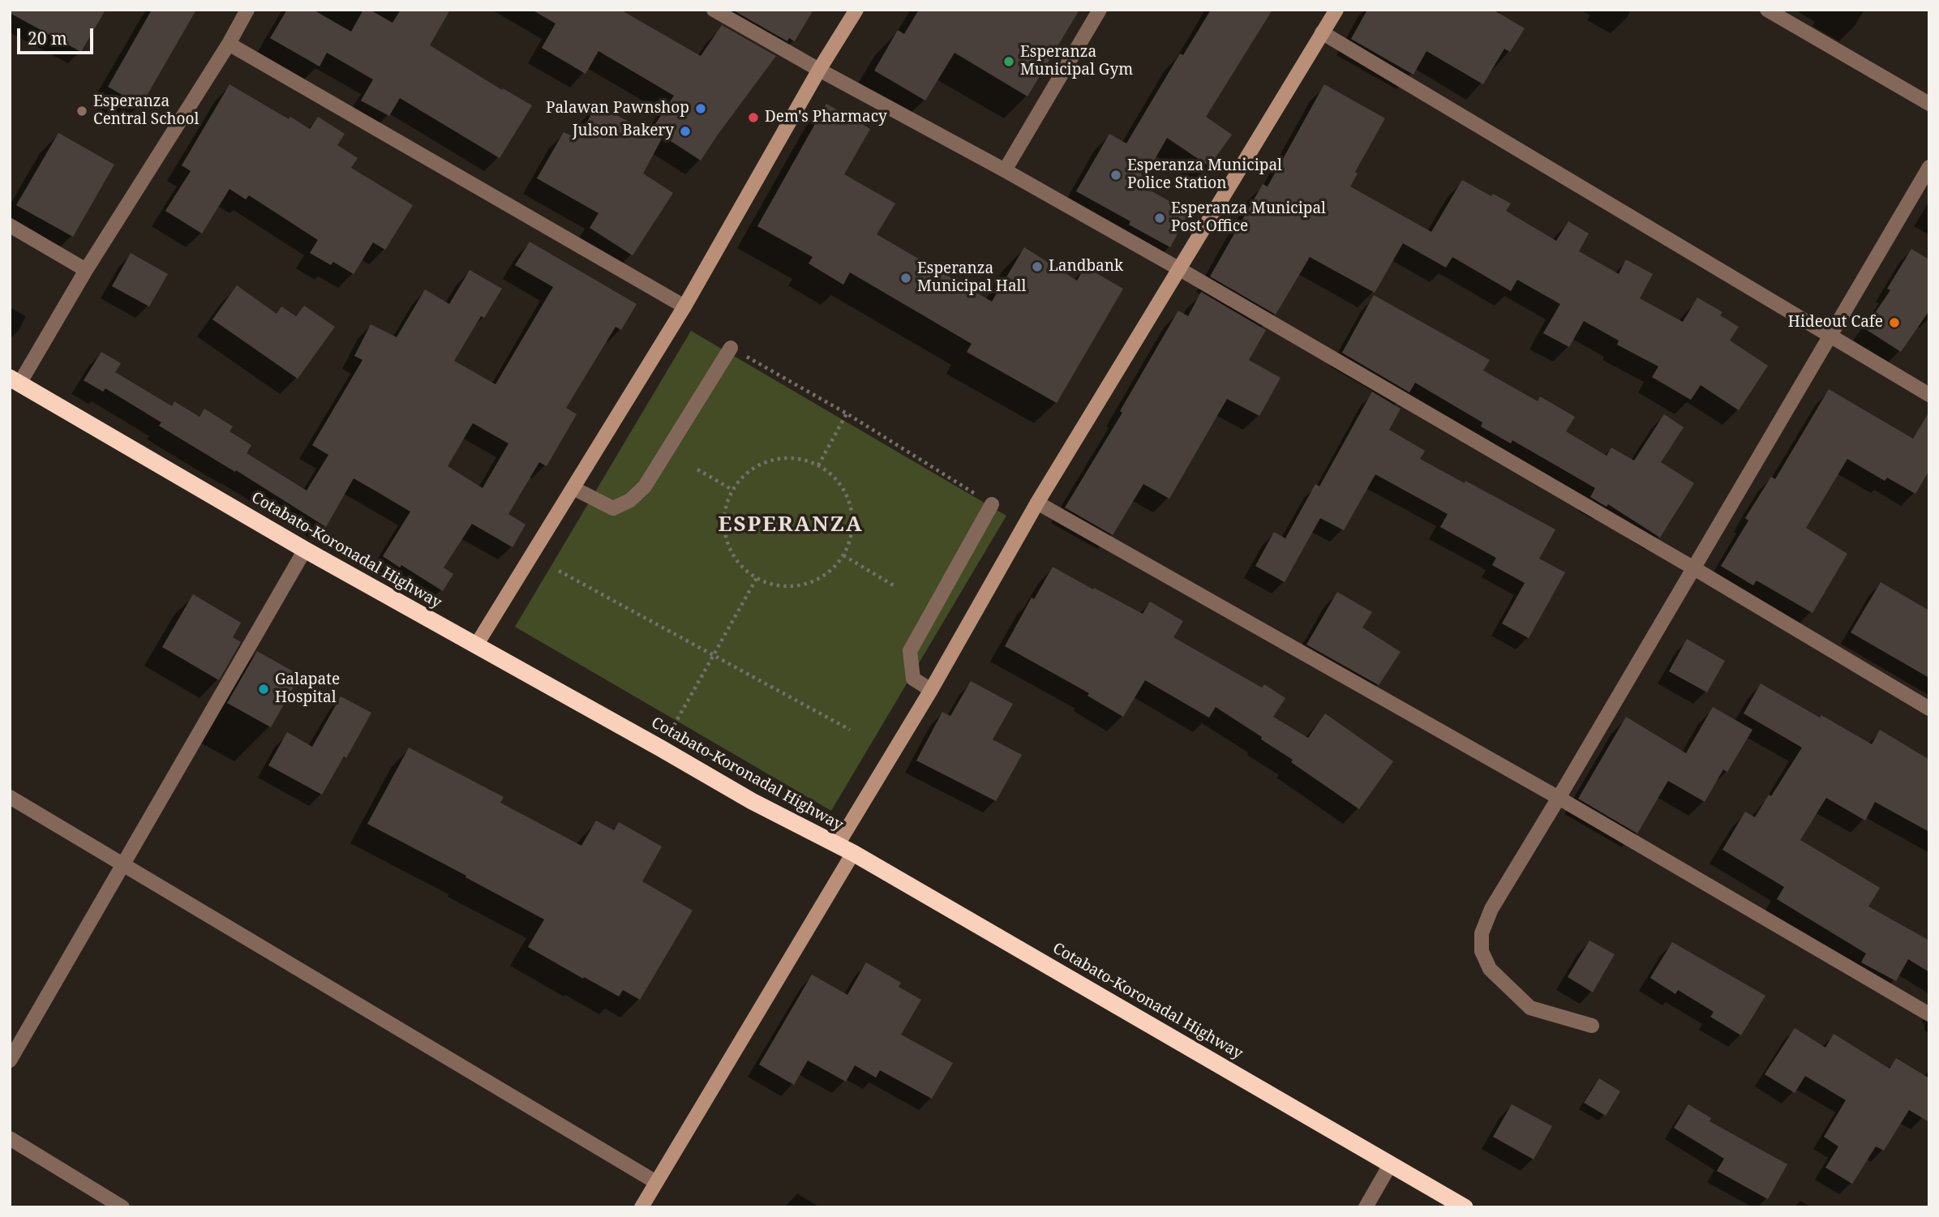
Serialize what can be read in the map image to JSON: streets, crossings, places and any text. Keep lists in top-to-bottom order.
{
  "streets": {
    "highway": ["Cotabato-Koronadal Highway"]
  },
  "districts": ["ESPERANZA"],
  "places": [
    "Esperanza Municipal Gym",
    "Palawan Pawnshop",
    "Esperanza Central School",
    "Dem's Pharmacy",
    "Julson Bakery",
    "Esperanza Municipal Police Station",
    "Esperanza Municipal Post Office",
    "Landbank",
    "Esperanza Municipal Hall",
    "Hideout Cafe",
    "Galapate Hospital"
  ],
  "scale_bar": "20 m"
}
